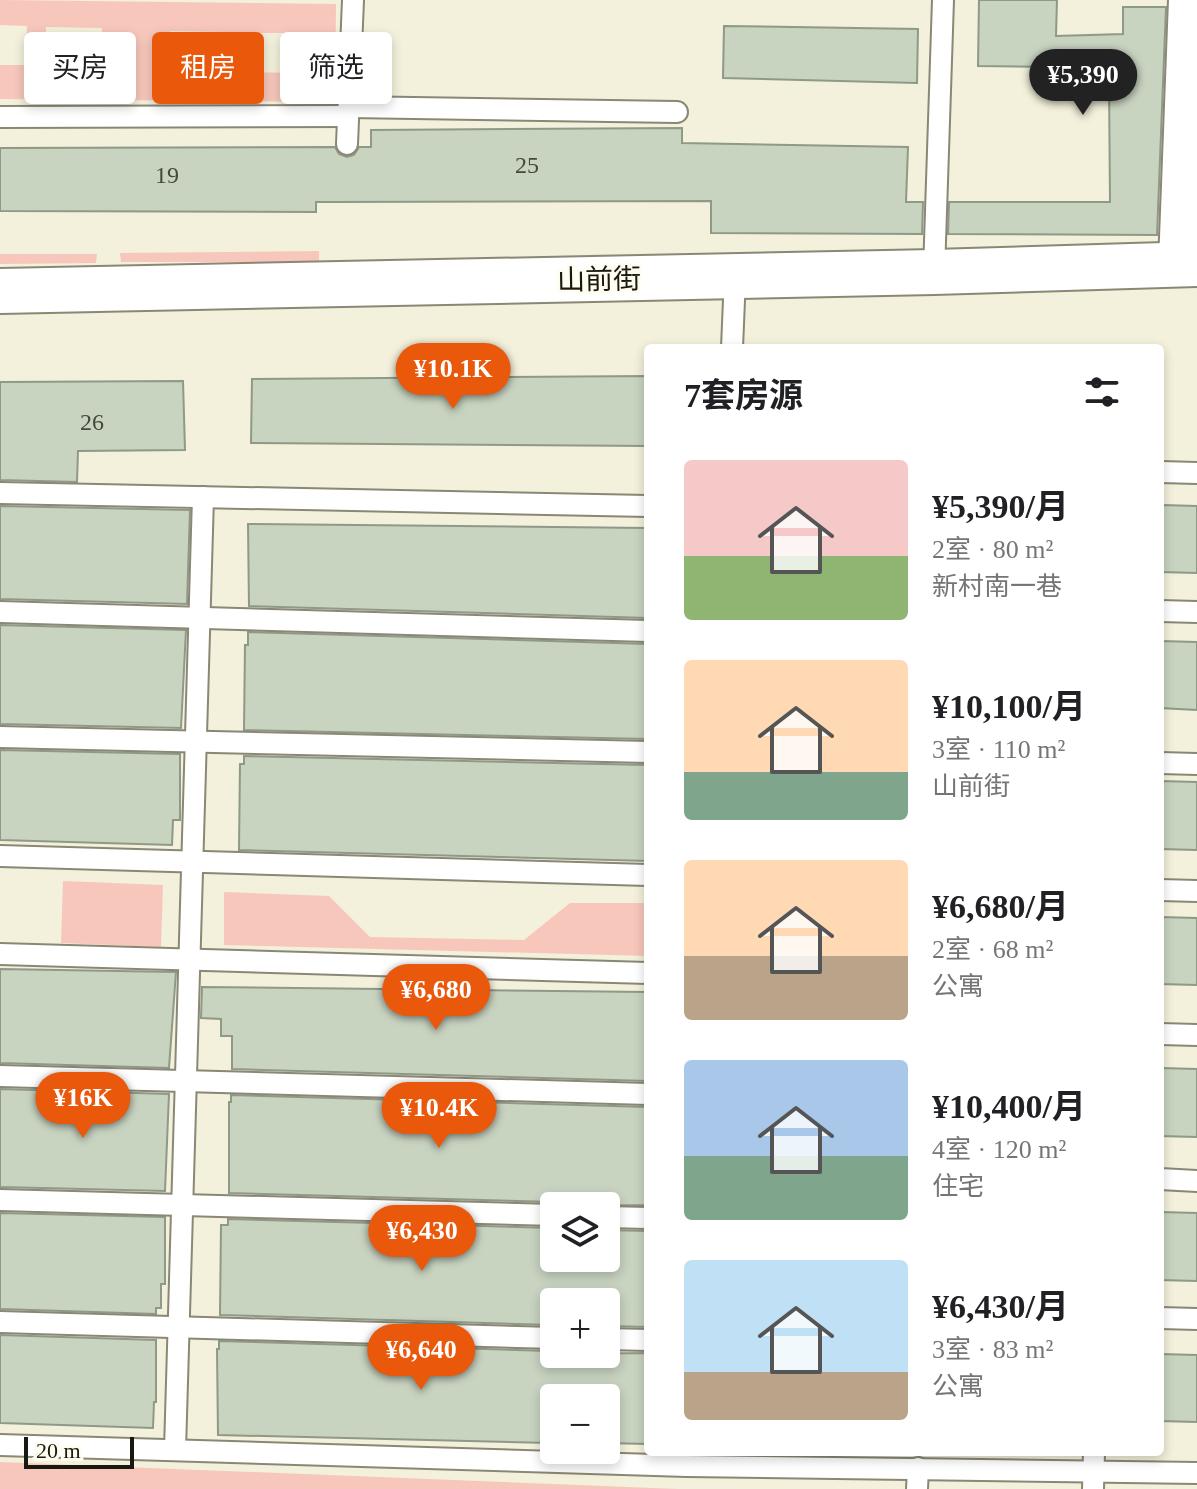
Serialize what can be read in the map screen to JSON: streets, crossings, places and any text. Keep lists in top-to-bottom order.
{
  "streets": {
    "street": ["山前街"]
  },
  "house_numbers": ["25", "19", "26"],
  "scale_bar": "20 m",
  "page": {
    "chip": ["买房", "租房", "筛选"],
    "price": [
      "¥5,390",
      "¥10.1K",
      "¥6,680",
      "¥16K",
      "¥10.4K",
      "¥6,430",
      "¥6,640"
    ],
    "heading": "7套房源",
    "list": [
      {
        "name": "¥5,390/月",
        "note": "2室 · 80 m² · 新村南一巷"
      },
      {
        "name": "¥10,100/月",
        "note": "3室 · 110 m² · 山前街"
      },
      {
        "name": "¥6,680/月",
        "note": "2室 · 68 m² · 公寓"
      },
      {
        "name": "¥10,400/月",
        "note": "4室 · 120 m² · 住宅"
      },
      {
        "name": "¥6,430/月",
        "note": "3室 · 83 m² · 公寓"
      }
    ],
    "map_buttons": ["+", "−"],
    "scale": "20 m"
  }
}
